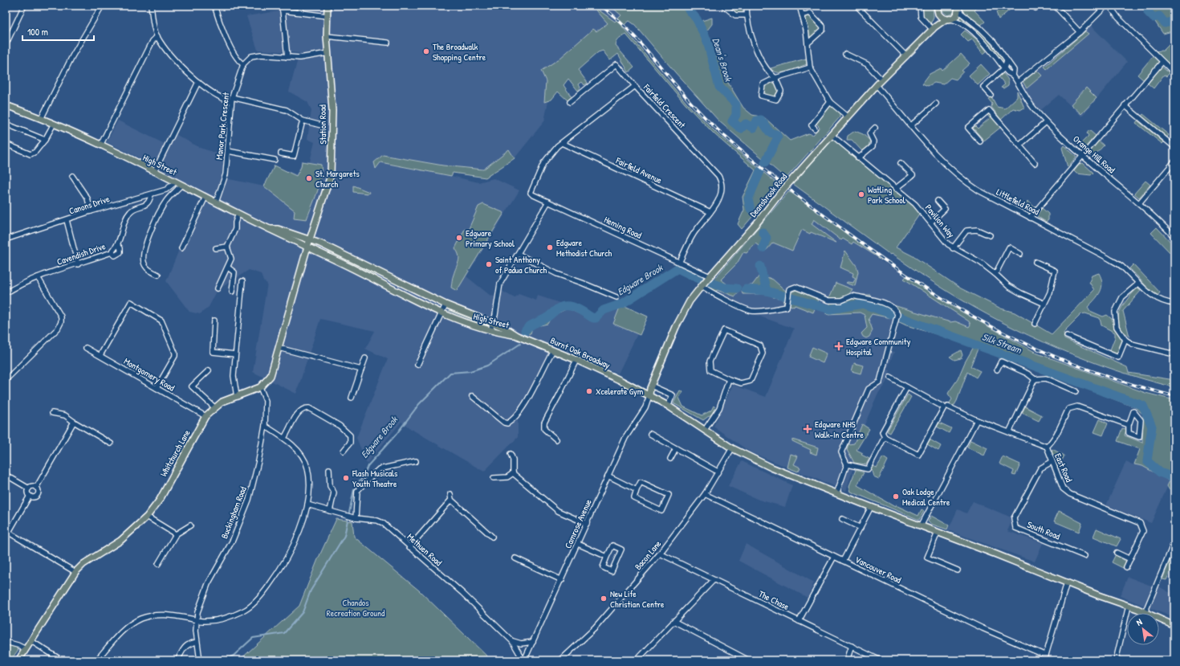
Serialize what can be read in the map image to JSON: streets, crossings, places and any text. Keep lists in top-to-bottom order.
{
  "streets": {
    "main road": [
      "Station Road",
      "High Street",
      "Deansbrook Road",
      "Burnt Oak Broadway",
      "Whitchurch Lane"
    ],
    "street": [
      "Fairfield Crescent",
      "Manor Park Crescent",
      "Orange Hill Road",
      "Fairfield Avenue",
      "Littlefield Road",
      "Canons Drive",
      "Pavilion Way",
      "Heming Road",
      "Cavendish Drive",
      "Montgomery Road",
      "East Road",
      "Buckingham Road",
      "Camrose Avenue",
      "South Road",
      "Methuen Road",
      "Bacon Lane",
      "Vancouver Road",
      "The Chase"
    ]
  },
  "crossings": [
    ["Fairfield Crescent", "Fairfield Avenue"],
    ["Fairfield Crescent", "Heming Road"],
    ["Station Road", "High Street"],
    ["Station Road", "Whitchurch Lane"],
    ["Manor Park Crescent", "High Street"],
    ["Orange Hill Road", "Deansbrook Road"],
    ["High Street", "Canons Drive"],
    ["High Street", "Burnt Oak Broadway"],
    ["High Street", "Whitchurch Lane"],
    ["Deansbrook Road", "Littlefield Road"],
    ["Deansbrook Road", "Pavilion Way"],
    ["Deansbrook Road", "Heming Road"],
    ["Deansbrook Road", "Burnt Oak Broadway"],
    ["Deansbrook Road", "Camrose Avenue"],
    ["Canons Drive", "Cavendish Drive"],
    ["Burnt Oak Broadway", "Camrose Avenue"],
    ["Burnt Oak Broadway", "Bacon Lane"],
    ["Montgomery Road", "Whitchurch Lane"],
    ["Whitchurch Lane", "Buckingham Road"],
    ["East Road", "South Road"],
    ["Camrose Avenue", "Methuen Road"],
    ["Bacon Lane", "Vancouver Road"],
    ["Bacon Lane", "The Chase"]
  ],
  "water": ["Dean's Brook", "Edgware Brook", "Silk Stream"],
  "parks": ["Chandos Recreation Ground"],
  "places": {
    "other": [
      "The Broadwalk Shopping Centre",
      "St. Margarets Church",
      "Watling Park School",
      "Edgware Primary School",
      "Edgware Methodist Church",
      "Saint Anthony of Padua Church",
      "Xcelerate Gym",
      "Flash Musicals Youth Theatre",
      "Oak Lodge Medical Centre",
      "New Life Christian Centre"
    ],
    "health": ["Edgware Community Hospital", "Edgware NHS Walk-In Centre"]
  },
  "scale_bar": "100 m",
  "north": "top left"
}
